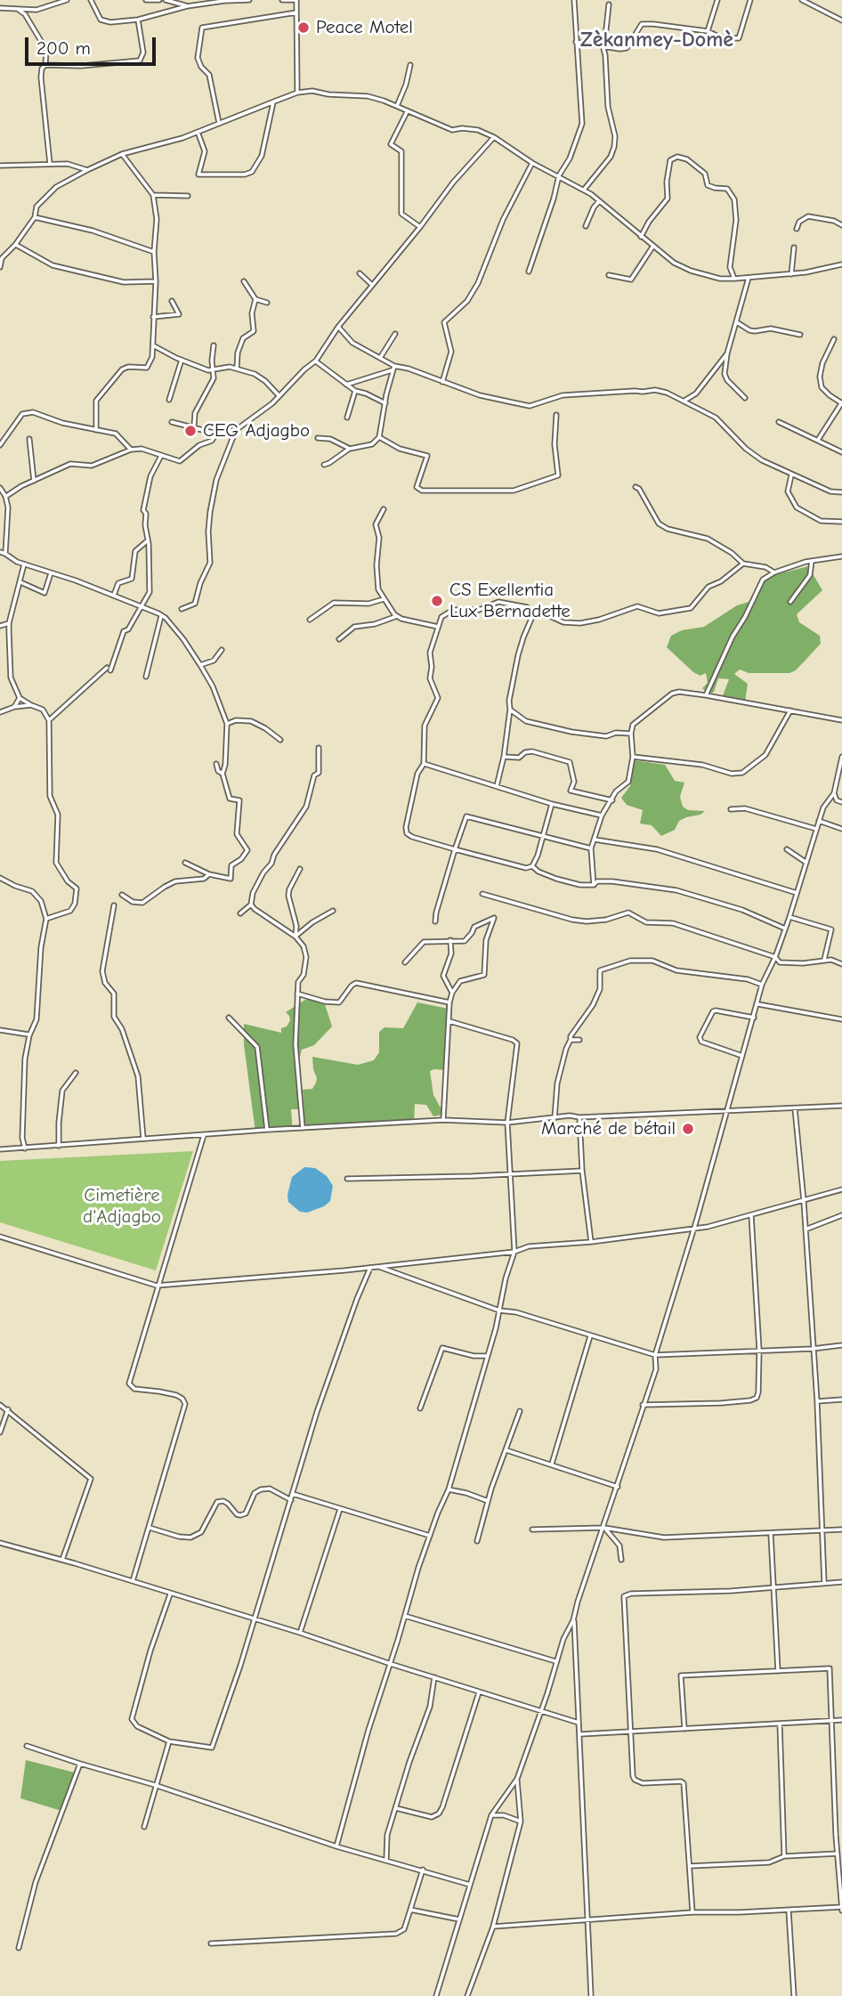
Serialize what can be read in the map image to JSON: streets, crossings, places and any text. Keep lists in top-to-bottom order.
{
  "districts": ["Zèkanmey-Domè"],
  "parks": ["Cimetière d'Adjagbo"],
  "places": [
    "Peace Motel",
    "CEG Adjagbo",
    "CS Exellentia Lux Bernadette",
    "Marché de bétail"
  ],
  "scale_bar": "200 m"
}
